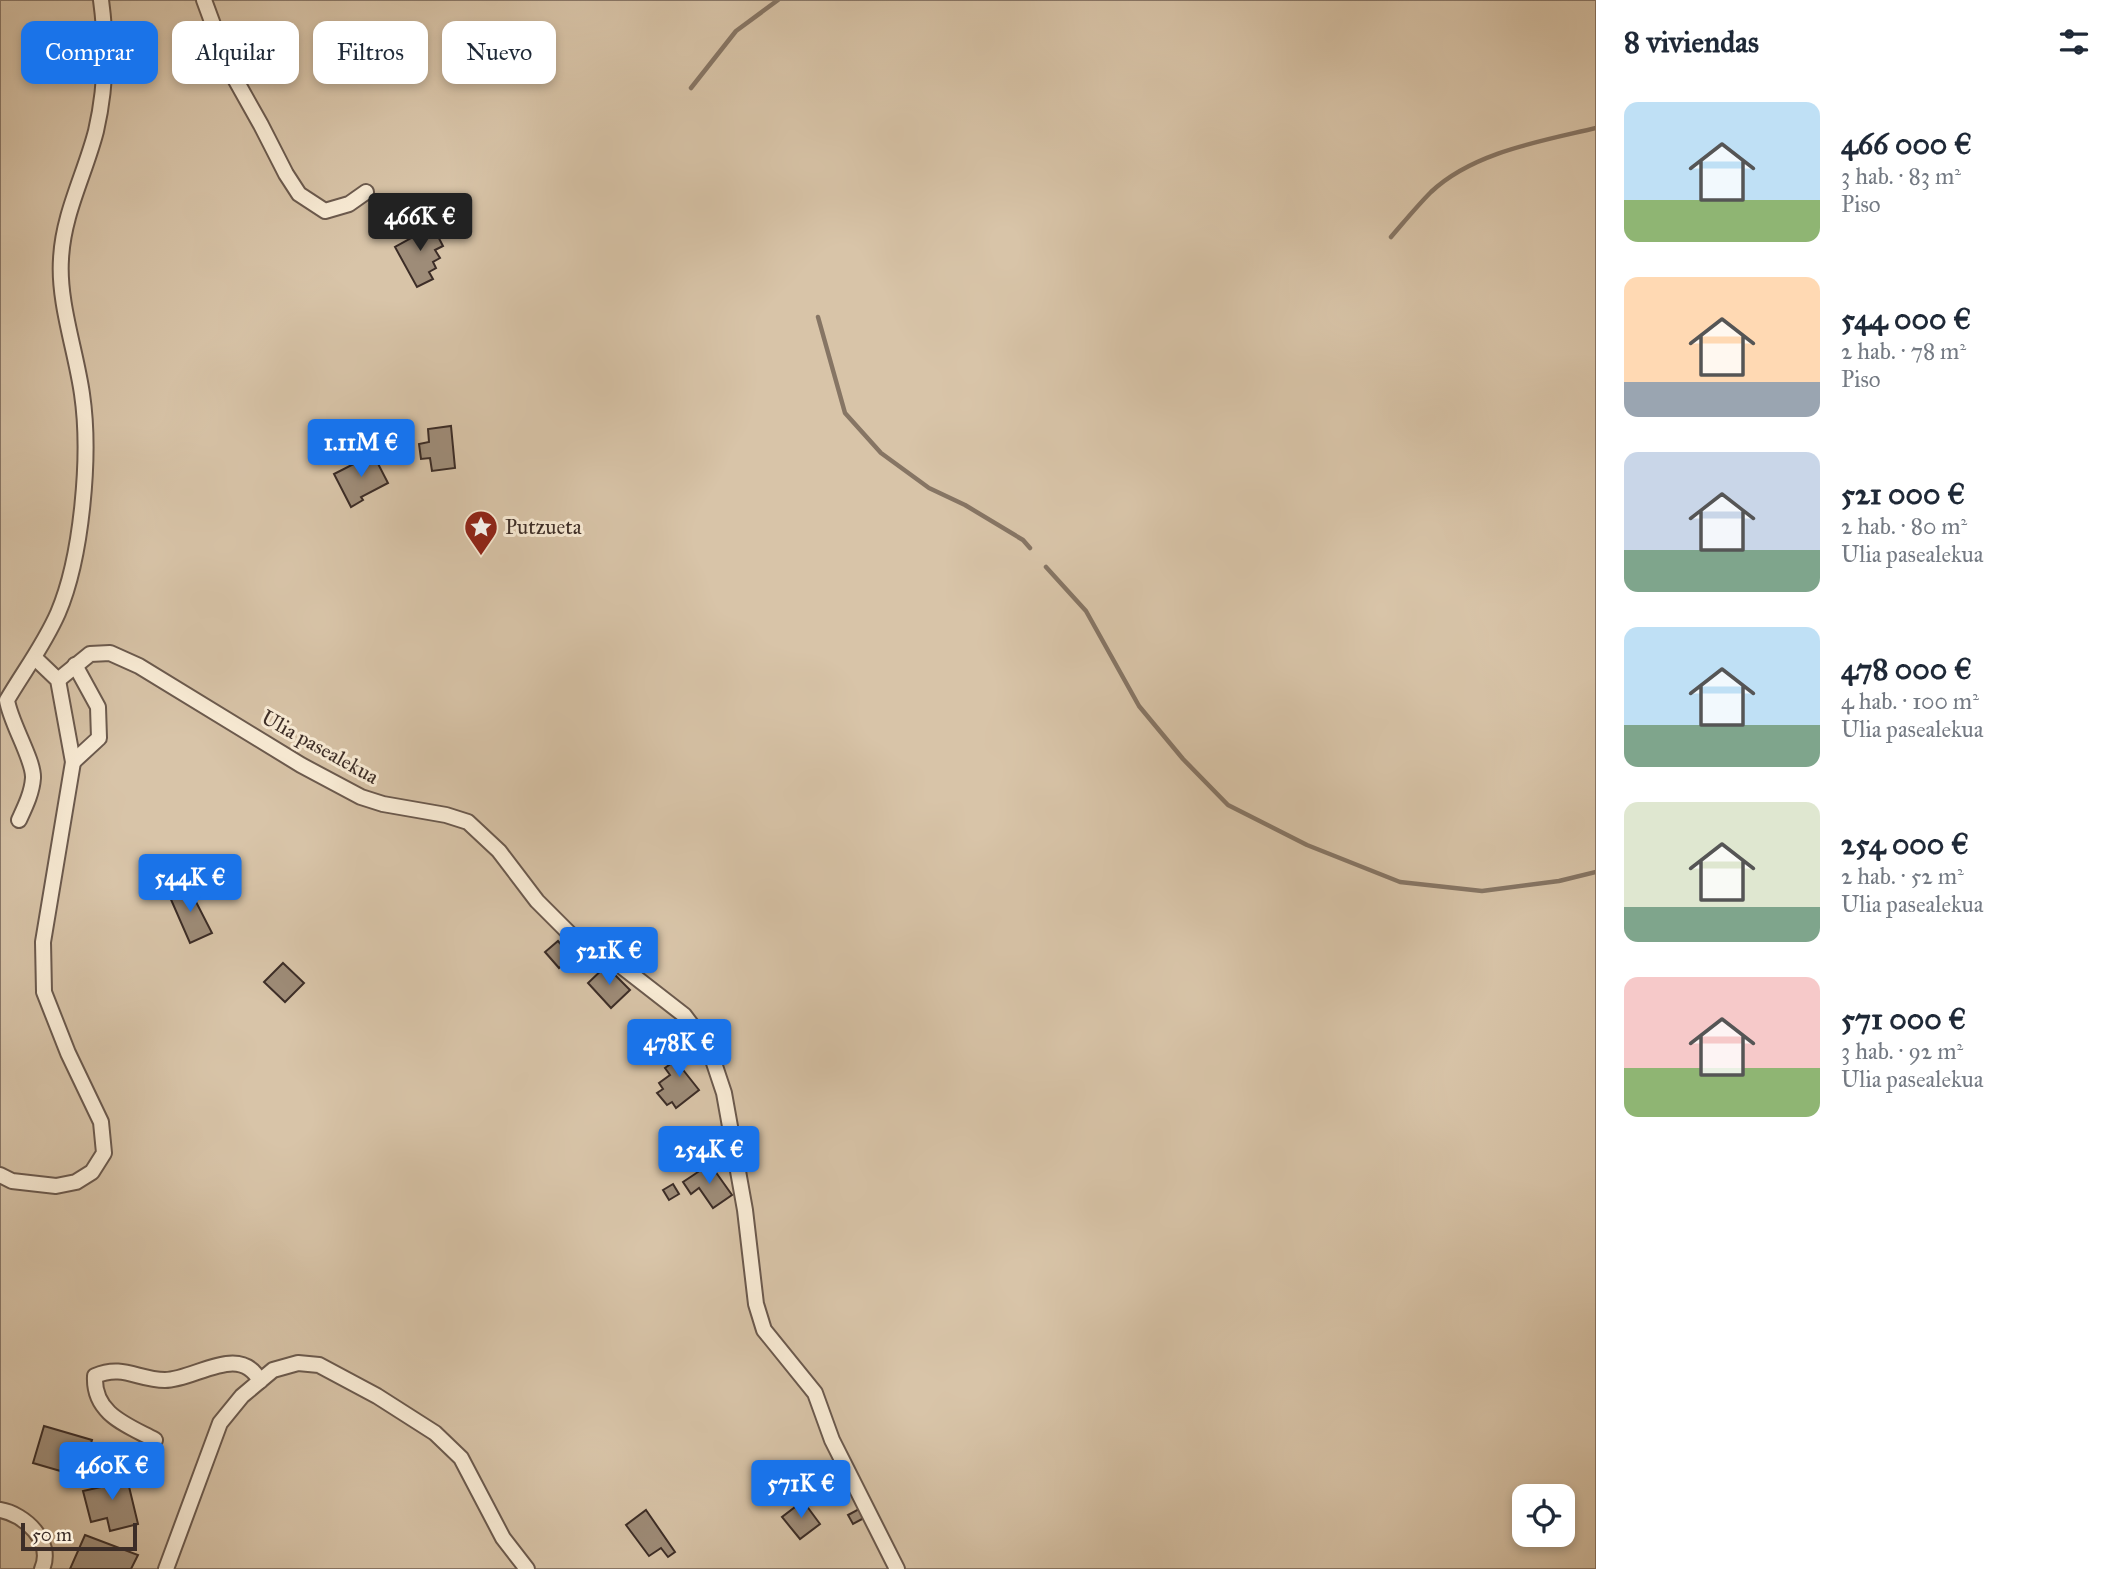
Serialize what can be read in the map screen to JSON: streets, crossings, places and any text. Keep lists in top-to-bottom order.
{
  "streets": {
    "street": ["Ulia pasealekua"]
  },
  "places": {
    "place": ["Putzueta"]
  },
  "scale_bar": "50 m",
  "page": {
    "heading": "8 viviendas",
    "chip": [
      "Comprar",
      "Alquilar",
      "Filtros",
      "Nuevo"
    ],
    "list": [
      {
        "name": "466 000 €",
        "note": "3 hab. · 83 m² · Piso"
      },
      {
        "name": "544 000 €",
        "note": "2 hab. · 78 m² · Piso"
      },
      {
        "name": "521 000 €",
        "note": "2 hab. · 80 m² · Ulia pasealekua"
      },
      {
        "name": "478 000 €",
        "note": "4 hab. · 100 m² · Ulia pasealekua"
      },
      {
        "name": "254 000 €",
        "note": "2 hab. · 52 m² · Ulia pasealekua"
      },
      {
        "name": "571 000 €",
        "note": "3 hab. · 92 m² · Ulia pasealekua"
      }
    ],
    "price": [
      "466K €",
      "1.11M €",
      "544K €",
      "521K €",
      "478K €",
      "254K €",
      "460K €",
      "571K €"
    ],
    "scale": "50 m"
  }
}
